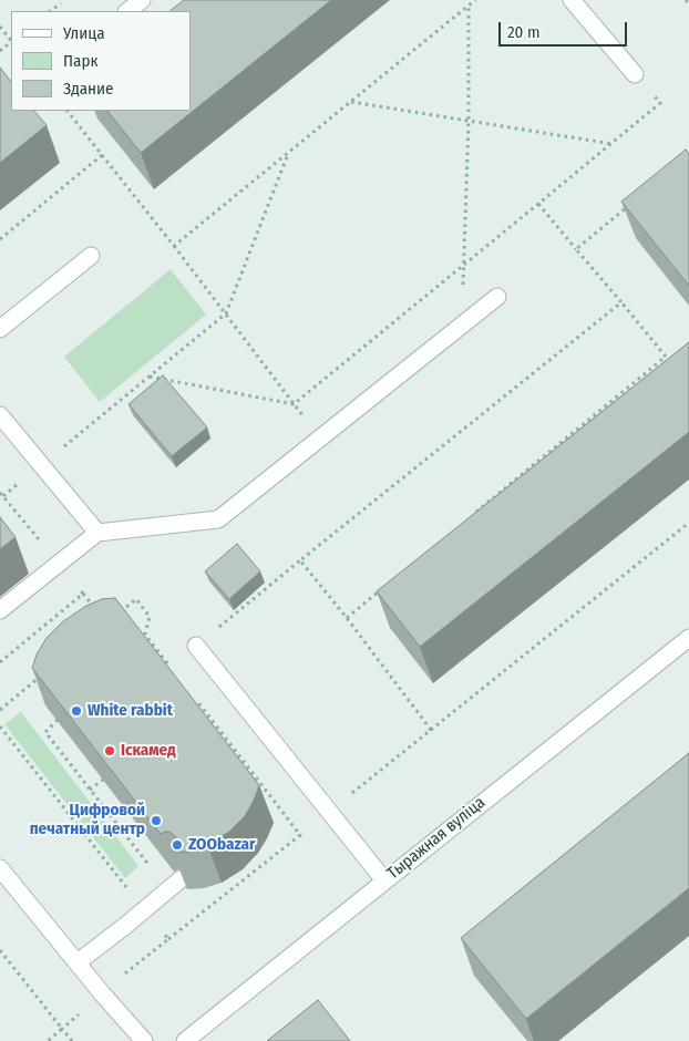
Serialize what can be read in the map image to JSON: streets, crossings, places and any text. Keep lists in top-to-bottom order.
{
  "streets": {
    "street": ["Тыражная вуліца"]
  },
  "places": [
    "White rabbit",
    "Іскамед",
    "Цифровой печатный центр",
    "ZOObazar"
  ],
  "legend": ["Улица", "Парк", "Здание"],
  "scale_bar": "20 m"
}
